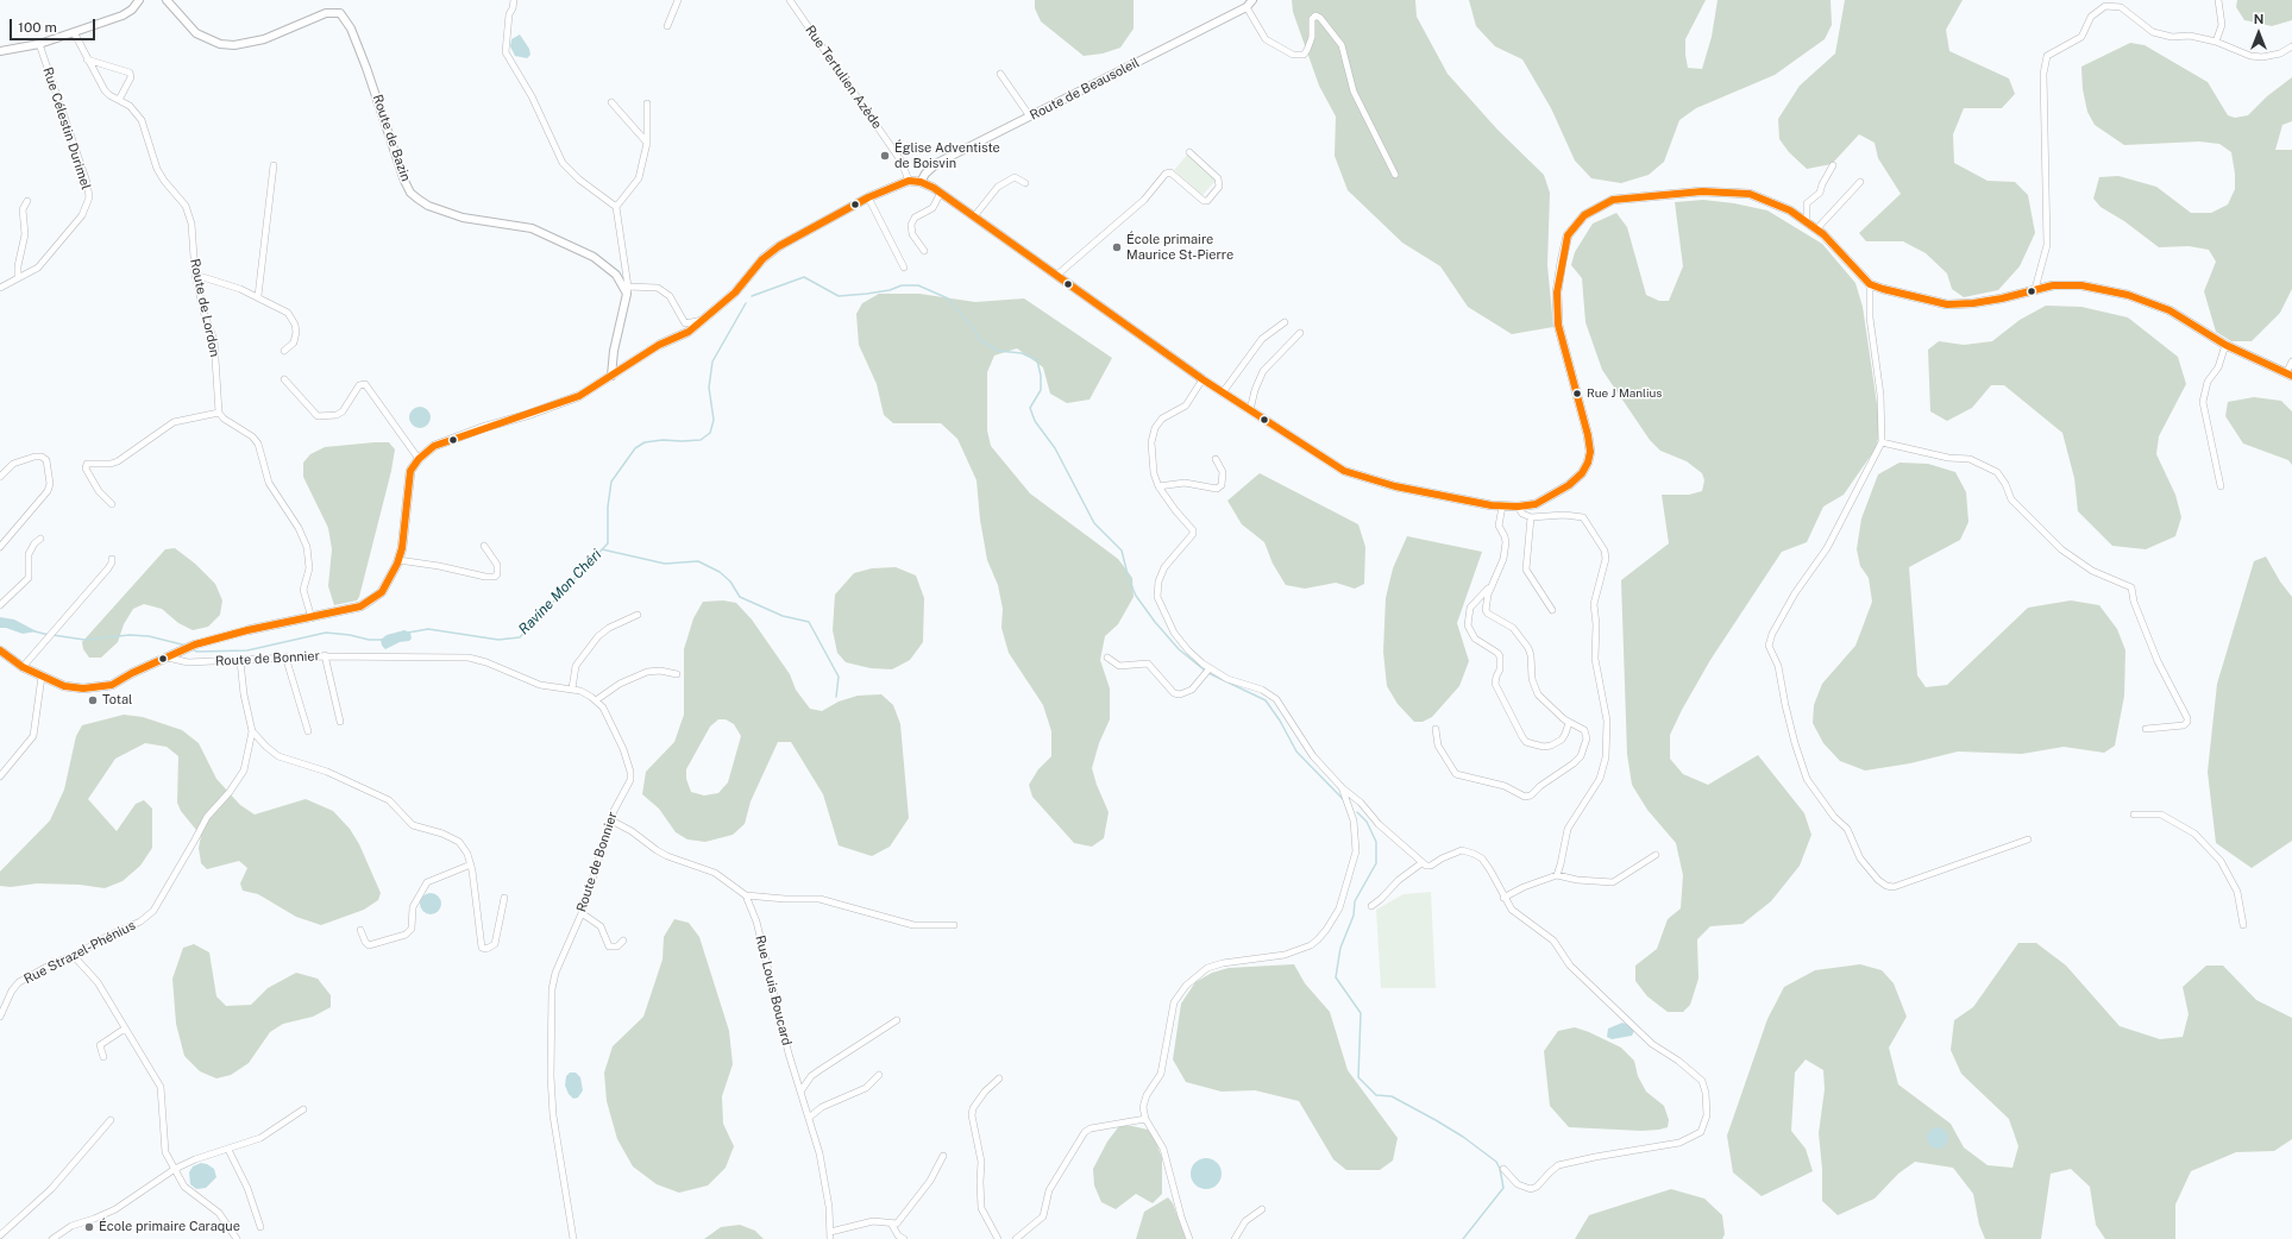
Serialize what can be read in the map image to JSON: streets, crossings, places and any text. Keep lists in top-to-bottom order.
{
  "streets": {
    "street": [
      "Rue Tertulien Azède",
      "Route de Beausoleil",
      "Rue Célestin Durimel",
      "Route de Bazin",
      "Route de Lordon",
      "Route de Bonnier",
      "Rue Strazel-Phénius",
      "Rue Louis Boucard"
    ]
  },
  "crossings": [
    ["Route de Bonnier", "Rue Strazel-Phénius"]
  ],
  "water": ["Ravine Mon Chéri"],
  "places": [
    "Église Adventiste de Boisvin",
    "École primaire Maurice St-Pierre",
    "Rue J Manlius",
    "Total",
    "École primaire Caraque"
  ],
  "scale_bar": "100 m",
  "north": "top"
}
